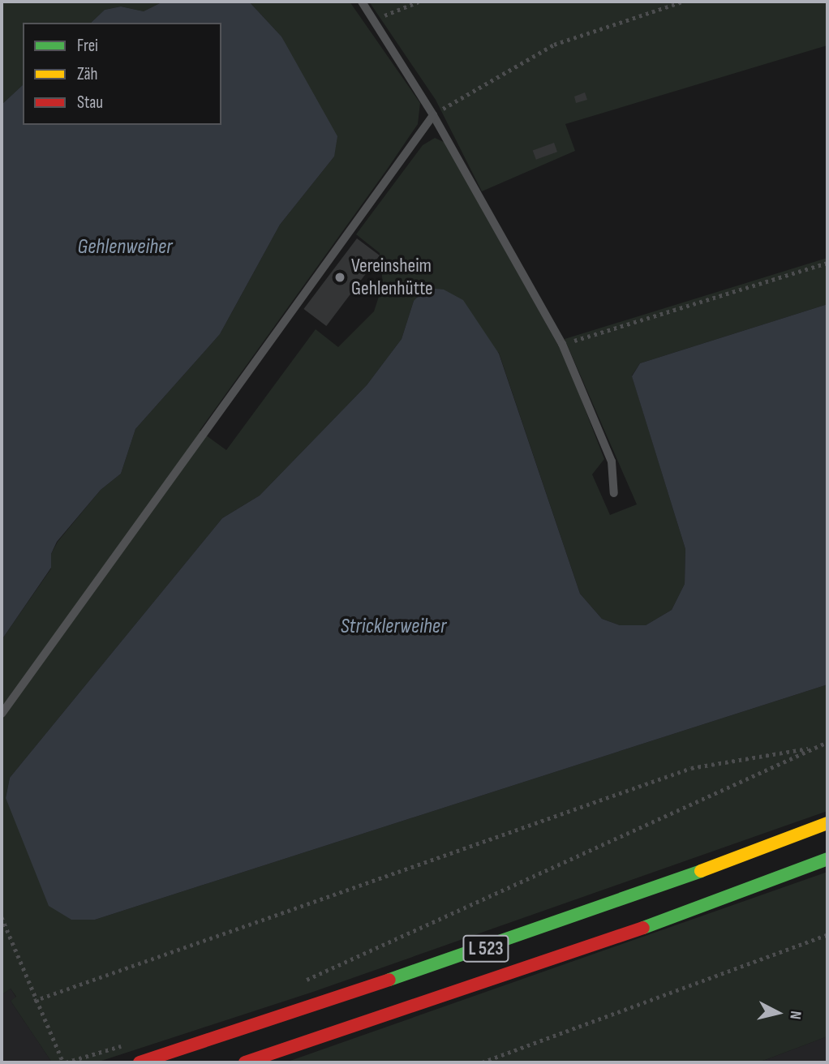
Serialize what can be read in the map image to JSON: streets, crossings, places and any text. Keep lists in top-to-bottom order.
{
  "streets": {
    "highway": ["L 523"]
  },
  "water": ["Gehlenweiher", "Stricklerweiher"],
  "places": ["Vereinsheim Gehlenhütte"],
  "legend": ["Frei", "Zäh", "Stau"],
  "north": "right"
}
